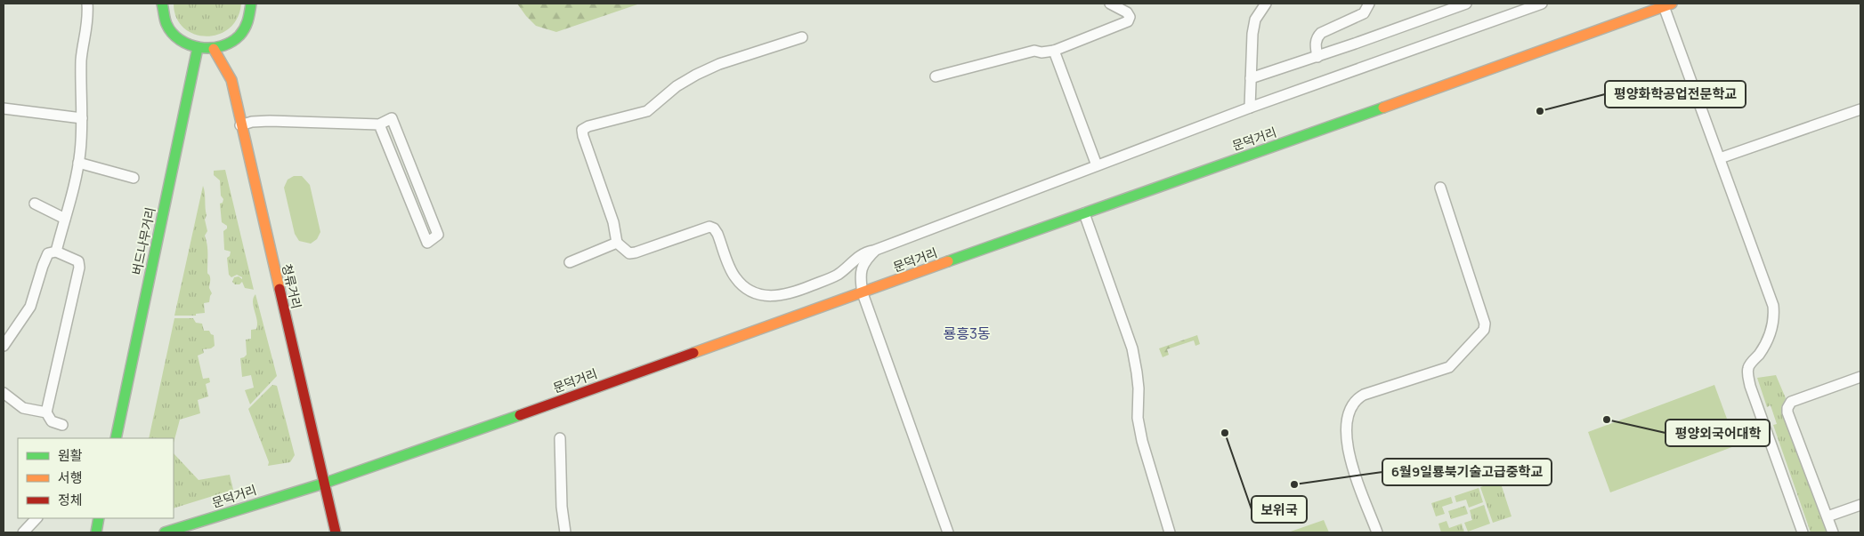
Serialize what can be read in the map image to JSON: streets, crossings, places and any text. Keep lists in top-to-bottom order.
{
  "streets": {
    "main road": ["문덕거리", "버드나무거리", "청류거리"]
  },
  "crossings": [
    ["문덕거리", "청류거리"]
  ],
  "districts": ["룡흥3동"],
  "places": [
    "평양화학공업전문학교",
    "평양외국어대학",
    "보위국",
    "6월9일룡북기술고급중학교"
  ],
  "legend": ["원활", "서행", "정체"]
}
